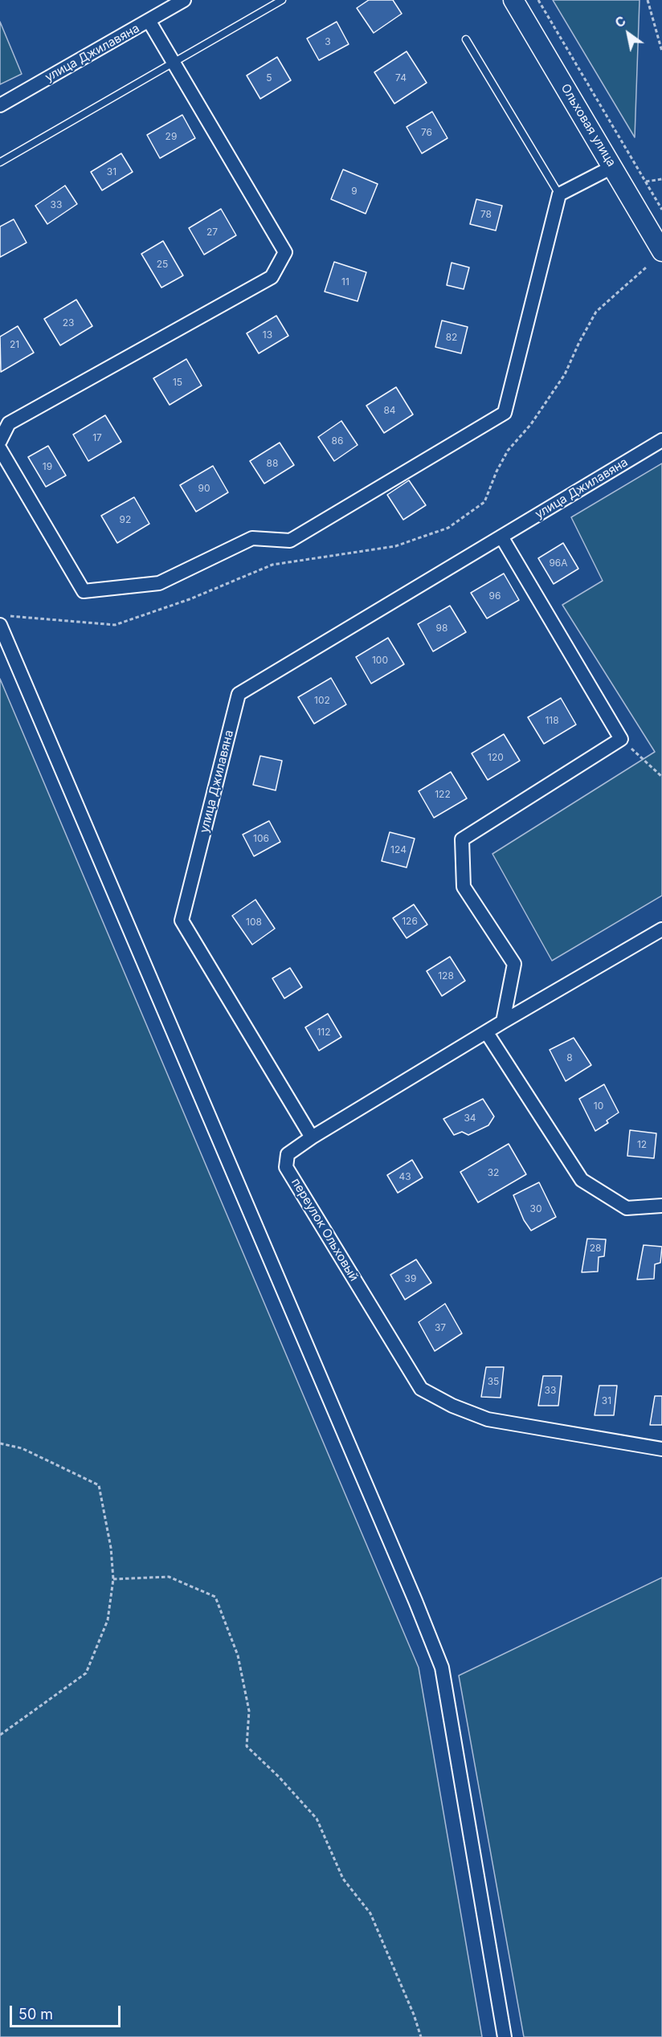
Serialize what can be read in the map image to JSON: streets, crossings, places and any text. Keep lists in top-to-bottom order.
{
  "streets": {
    "main road": ["Ольховая улица"],
    "street": ["улица Джилавяна", "переулок Ольховый"]
  },
  "crossings": [
    ["улица Джилавяна", "переулок Ольховый"]
  ],
  "house_numbers": [
    "3",
    "5",
    "74",
    "76",
    "29",
    "31",
    "9",
    "33",
    "78",
    "27",
    "25",
    "11",
    "23",
    "13",
    "82",
    "21",
    "15",
    "84",
    "17",
    "86",
    "88",
    "19",
    "90",
    "92",
    "96А",
    "96",
    "98",
    "100",
    "102",
    "118",
    "120",
    "122",
    "106",
    "124",
    "126",
    "108",
    "128",
    "112",
    "8",
    "10",
    "34",
    "12",
    "32",
    "43",
    "30",
    "28",
    "39",
    "37",
    "35",
    "33",
    "31"
  ],
  "scale_bar": "50 m",
  "north": "top left"
}
